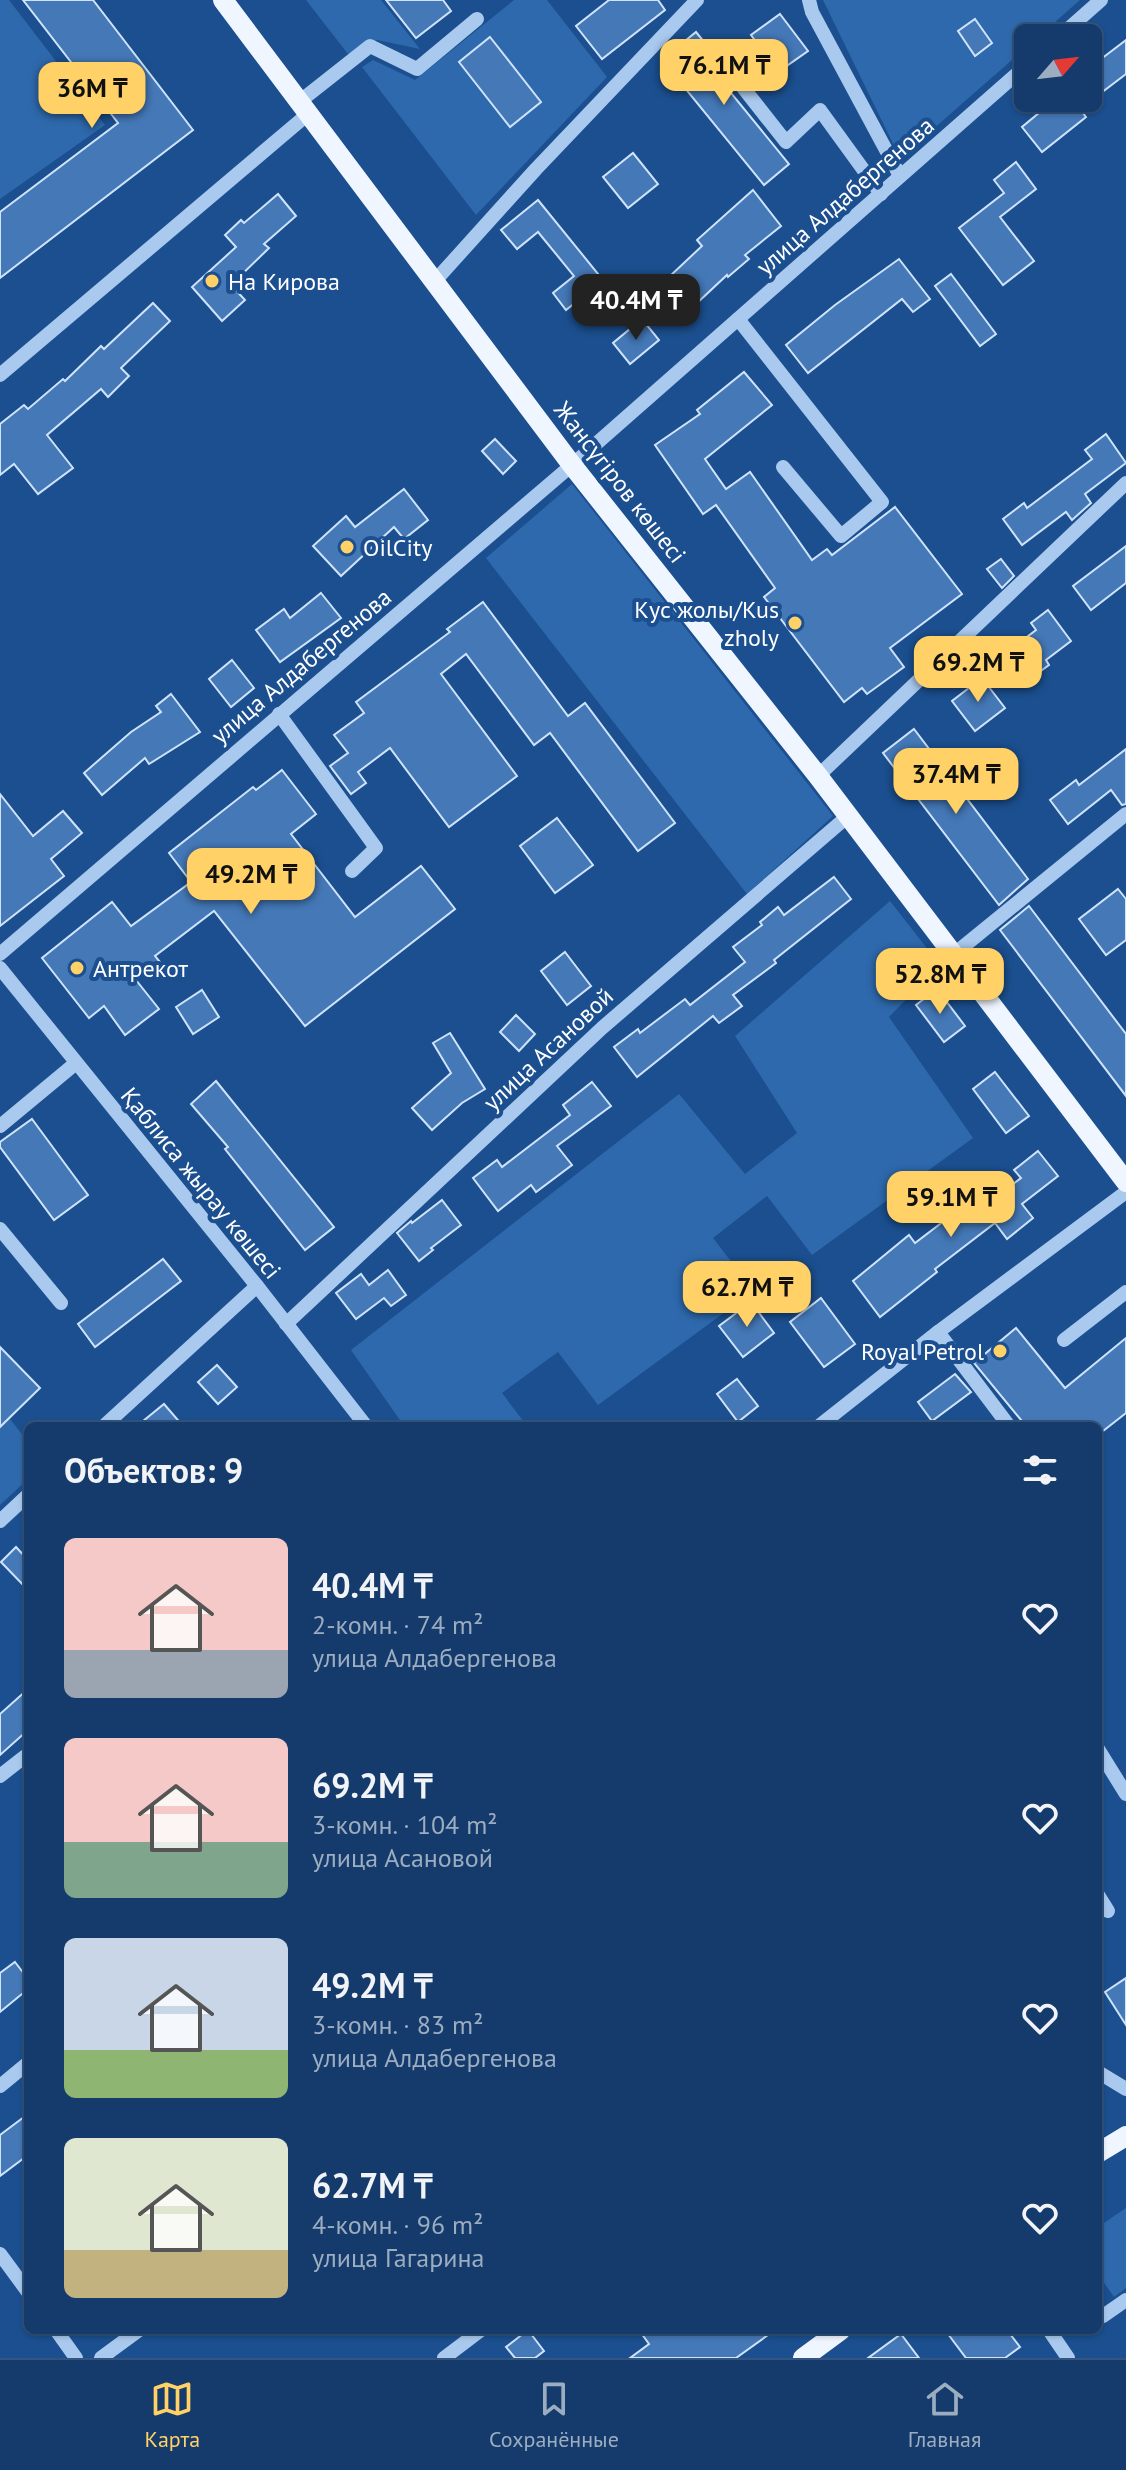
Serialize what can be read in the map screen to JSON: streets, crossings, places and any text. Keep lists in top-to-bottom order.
{
  "streets": {
    "main road": ["Жансүгіров көшесі"],
    "street": ["улица Алдабергенова", "улица Асановой", "Қаблиса жырау көшесі"]
  },
  "crossings": [
    ["улица Алдабергенова", "Жансүгіров көшесі"],
    ["Жансүгіров көшесі", "улица Асановой"],
    ["улица Асановой", "Қаблиса жырау көшесі"]
  ],
  "places": [
    "На Кирова",
    "OilCity",
    "Кус жолы/Kus zholy",
    "Антрекот",
    "Royal Petrol"
  ],
  "north": "top right",
  "page": {
    "price": [
      "76.1M ₸",
      "36M ₸",
      "40.4M ₸",
      "69.2M ₸",
      "37.4M ₸",
      "49.2M ₸",
      "52.8M ₸",
      "59.1M ₸",
      "62.7M ₸"
    ],
    "heading": "Объектов: 9",
    "list": [
      {
        "name": "40.4M ₸",
        "note": "2-комн. · 74 m² · улица Алдабергенова"
      },
      {
        "name": "69.2M ₸",
        "note": "3-комн. · 104 m² · улица Асановой"
      },
      {
        "name": "49.2M ₸",
        "note": "3-комн. · 83 m² · улица Алдабергенова"
      },
      {
        "name": "62.7M ₸",
        "note": "4-комн. · 96 m² · улица Гагарина"
      }
    ],
    "tabs": ["Карта", "Сохранённые", "Главная"]
  }
}
